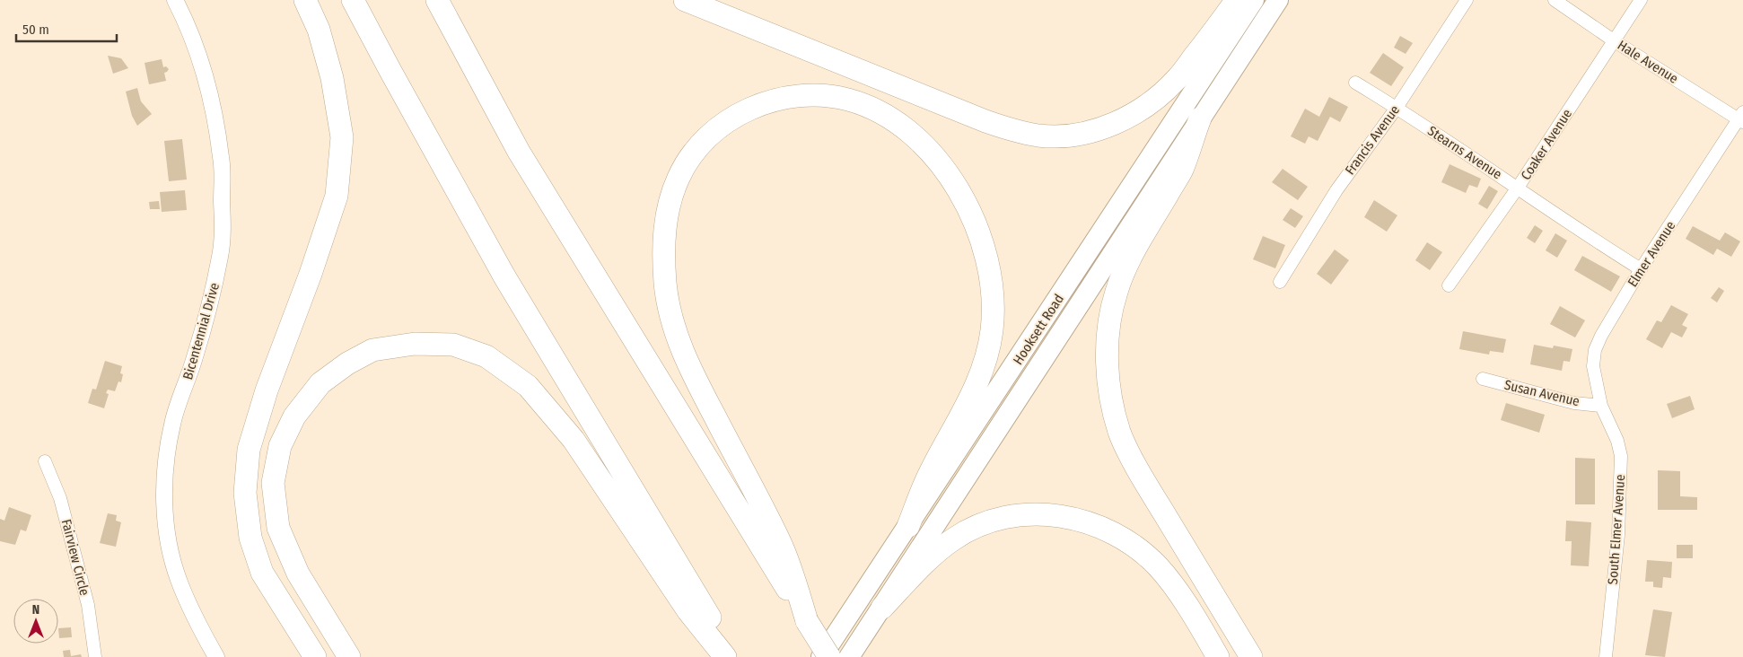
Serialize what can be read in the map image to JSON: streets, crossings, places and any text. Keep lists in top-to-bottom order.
{
  "streets": {
    "main road": ["Hooksett Road"],
    "street": [
      "Hale Avenue",
      "Francis Avenue",
      "Coaker Avenue",
      "Stearns Avenue",
      "Elmer Avenue",
      "Bicentennial Drive",
      "Susan Avenue",
      "South Elmer Avenue",
      "Fairview Circle"
    ]
  },
  "crossings": [
    ["Hale Avenue", "Coaker Avenue"],
    ["Hale Avenue", "Elmer Avenue"],
    ["Francis Avenue", "Stearns Avenue"],
    ["Coaker Avenue", "Stearns Avenue"],
    ["Stearns Avenue", "Elmer Avenue"],
    ["Elmer Avenue", "Susan Avenue"],
    ["Elmer Avenue", "South Elmer Avenue"],
    ["Susan Avenue", "South Elmer Avenue"]
  ],
  "scale_bar": "50 m",
  "north": "top"
}
